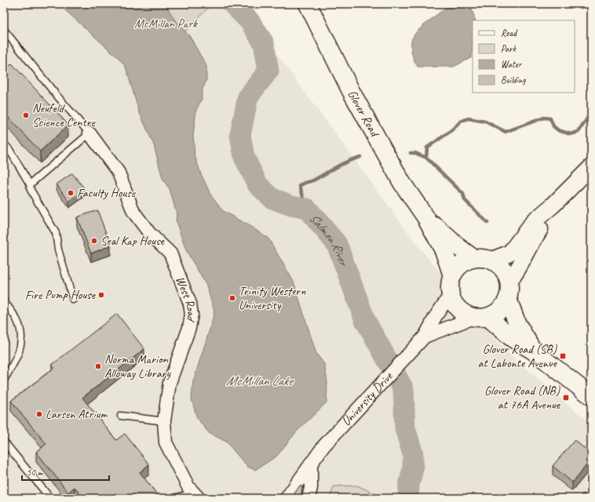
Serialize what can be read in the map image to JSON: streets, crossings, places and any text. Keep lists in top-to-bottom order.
{
  "streets": {
    "main road": ["Glover Road"],
    "street": ["West Road", "University Drive"]
  },
  "crossings": [
    ["Glover Road", "University Drive"]
  ],
  "water": ["Salmon River", "McMillan Lake"],
  "parks": ["McMillan Park"],
  "places": {
    "other": [
      "Neufeld Science Centre",
      "Faculty House",
      "Seal Kap House",
      "Fire Pump House",
      "Trinity Western University",
      "Norma Marion Alloway Library",
      "Larsen Atrium"
    ],
    "transit": ["Glover Road (SB) at Labonte Avenue", "Glover Road (NB) at 76A Avenue"]
  },
  "legend": [
    "Road",
    "Park",
    "Water",
    "Building"
  ],
  "scale_bar": "50 m"
}
